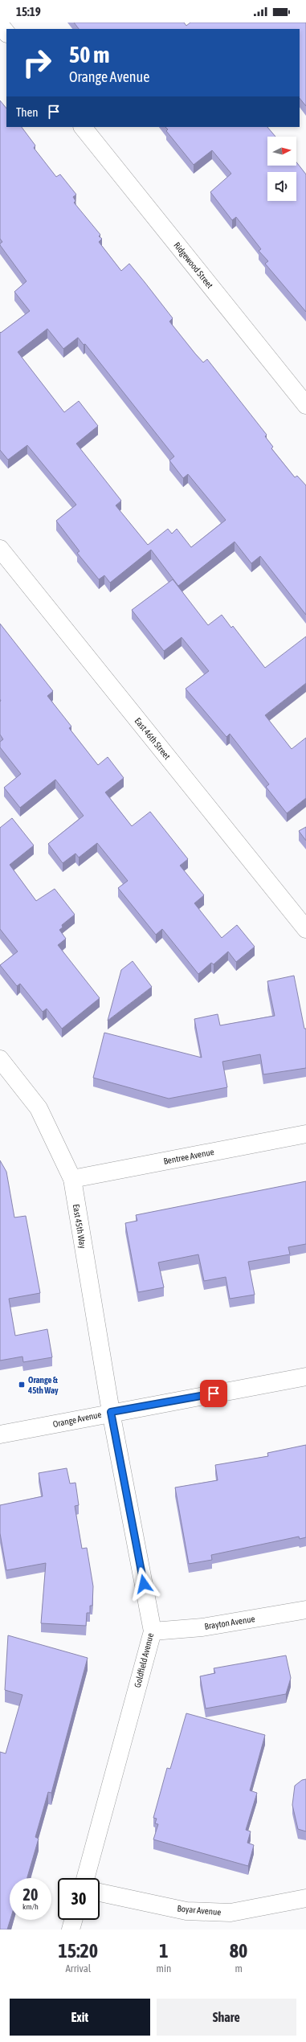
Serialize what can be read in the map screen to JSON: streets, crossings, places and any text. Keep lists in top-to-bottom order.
{
  "streets": {
    "street": [
      "Ridgewood Street",
      "East 46th Street",
      "Bentree Avenue",
      "East 45th Way",
      "Orange Avenue",
      "Brayton Avenue",
      "Goldfield Avenue",
      "Boyar Avenue"
    ]
  },
  "crossings": [
    ["Bentree Avenue", "East 45th Way"],
    ["East 45th Way", "Orange Avenue"],
    ["East 45th Way", "Goldfield Avenue"],
    ["Orange Avenue", "Goldfield Avenue"],
    ["Brayton Avenue", "Goldfield Avenue"]
  ],
  "places": {
    "transit": ["Orange & 45th Way"]
  },
  "north": "right",
  "page": {
    "status": "15:19",
    "turn": ["50 m", "Orange Avenue"],
    "then": "Then",
    "speed": "20 km/h",
    "limit": "30",
    "eta": [
      "15:20",
      "Arrival",
      "1",
      "min",
      "80",
      "m"
    ],
    "buttons": ["Exit", "Share"]
  }
}
